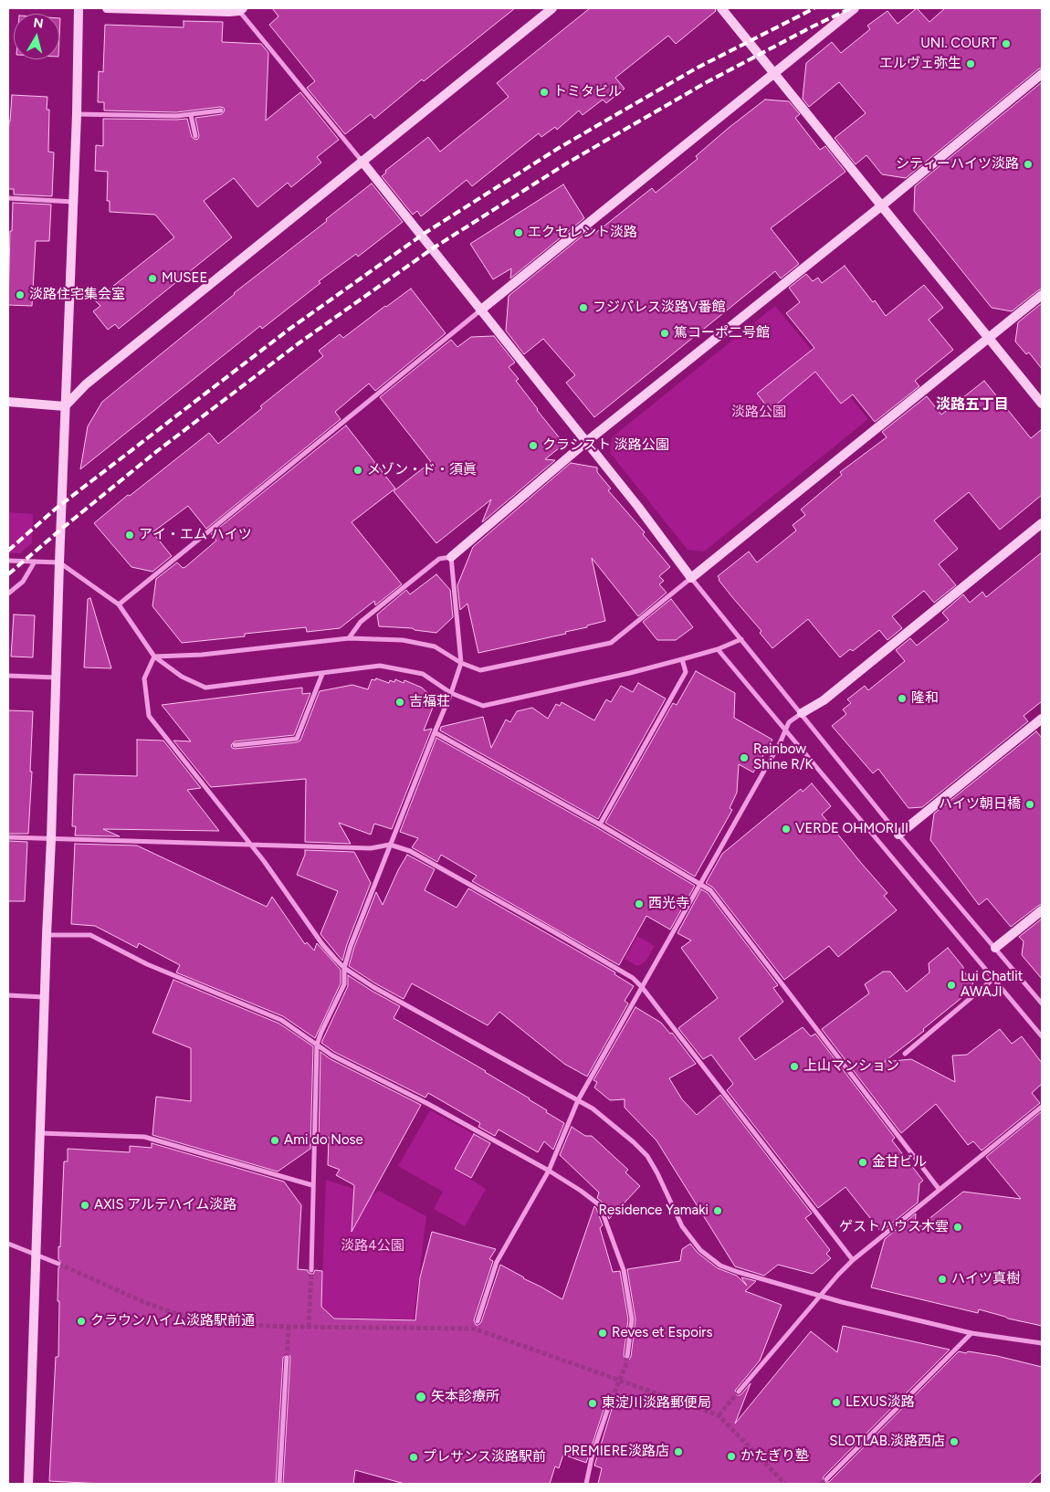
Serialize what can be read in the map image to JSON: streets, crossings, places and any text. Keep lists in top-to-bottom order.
{
  "districts": ["淡路五丁目"],
  "parks": ["淡路公園", "淡路4公園"],
  "places": [
    "UNI. COURT",
    "エルヴェ弥生",
    "トミタビル",
    "シティーハイツ淡路",
    "エクセレント淡路",
    "MUSEE",
    "淡路住宅集会室",
    "フジパレス淡路V番館",
    "篤コーポ二号館",
    "クラシスト 淡路公園",
    "メゾン・ド・須眞",
    "アイ・エム ハイツ",
    "隆和",
    "吉福荘",
    "Rainbow Shine R/K",
    "ハイツ朝日橋",
    "VERDE OHMORI II",
    "西光寺",
    "Lui Chatlit AWAJI",
    "上山マンション",
    "Ami do Nose",
    "金甘ビル",
    "AXIS アルテハイム淡路",
    "Residence Yamaki",
    "ゲストハウス木雲",
    "ハイツ真樹",
    "クラウンハイム淡路駅前通",
    "Reves et Espoirs",
    "矢本診療所",
    "LEXUS淡路",
    "東淀川淡路郵便局",
    "SLOTLAB.淡路西店",
    "PREMIERE淡路店",
    "かたぎり塾",
    "プレサンス淡路駅前"
  ],
  "north": "top"
}
